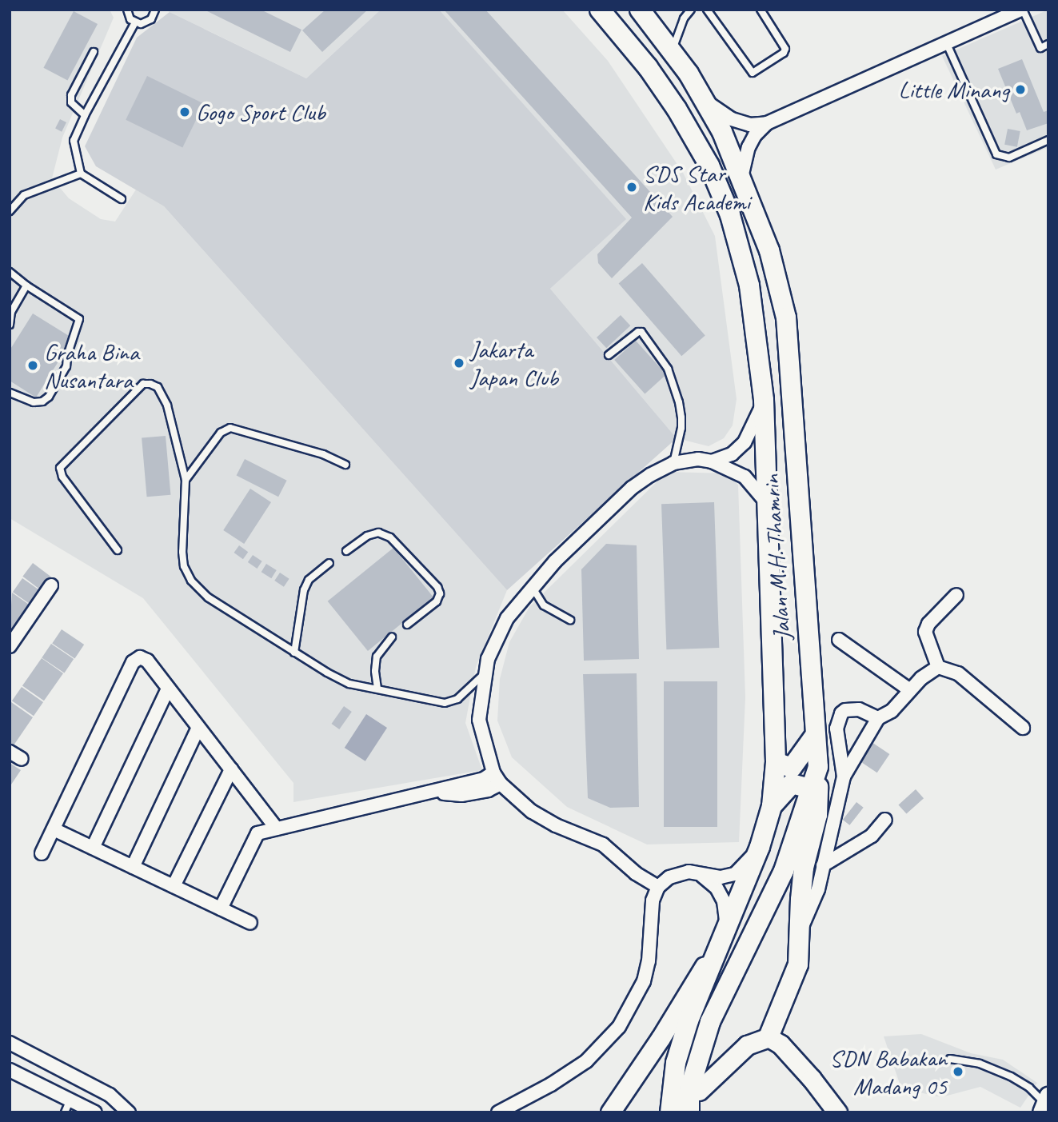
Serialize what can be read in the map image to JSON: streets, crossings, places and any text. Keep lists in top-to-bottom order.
{
  "streets": {
    "main road": ["Jalan M.H. Thamrin"]
  },
  "places": [
    "Little Minang",
    "Gogo Sport Club",
    "SDS Star Kids Academi",
    "Jakarta Japan Club",
    "Graha Bina Nusantara",
    "SDN Babakan Madang 05"
  ]
}
